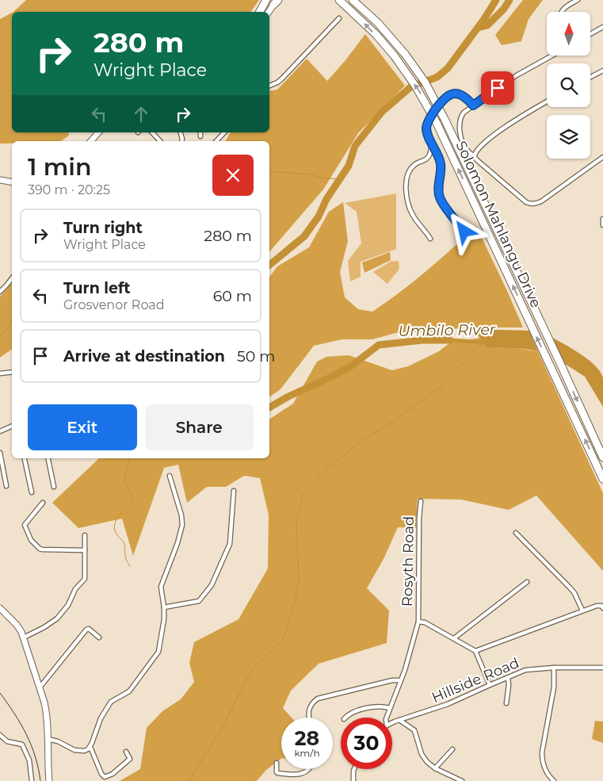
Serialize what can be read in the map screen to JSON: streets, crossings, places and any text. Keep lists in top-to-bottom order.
{
  "streets": {
    "highway": ["Solomon Mahlangu Drive"],
    "street": ["Rosyth Road", "Hillside Road"]
  },
  "water": ["Umbilo River"],
  "north": "top",
  "page": {
    "turn": ["280 m", "Wright Place"],
    "heading": ["1 min", "390 m · 20:25"],
    "list": [
      {
        "name": "Turn right",
        "note": "Wright Place",
        "value": "280 m"
      },
      {
        "name": "Turn left",
        "note": "Grosvenor Road",
        "value": "60 m"
      },
      {
        "name": "Arrive at destination",
        "value": "50 m"
      }
    ],
    "buttons": ["Exit", "Share"],
    "speed": "28 km/h",
    "limit": "30"
  }
}
